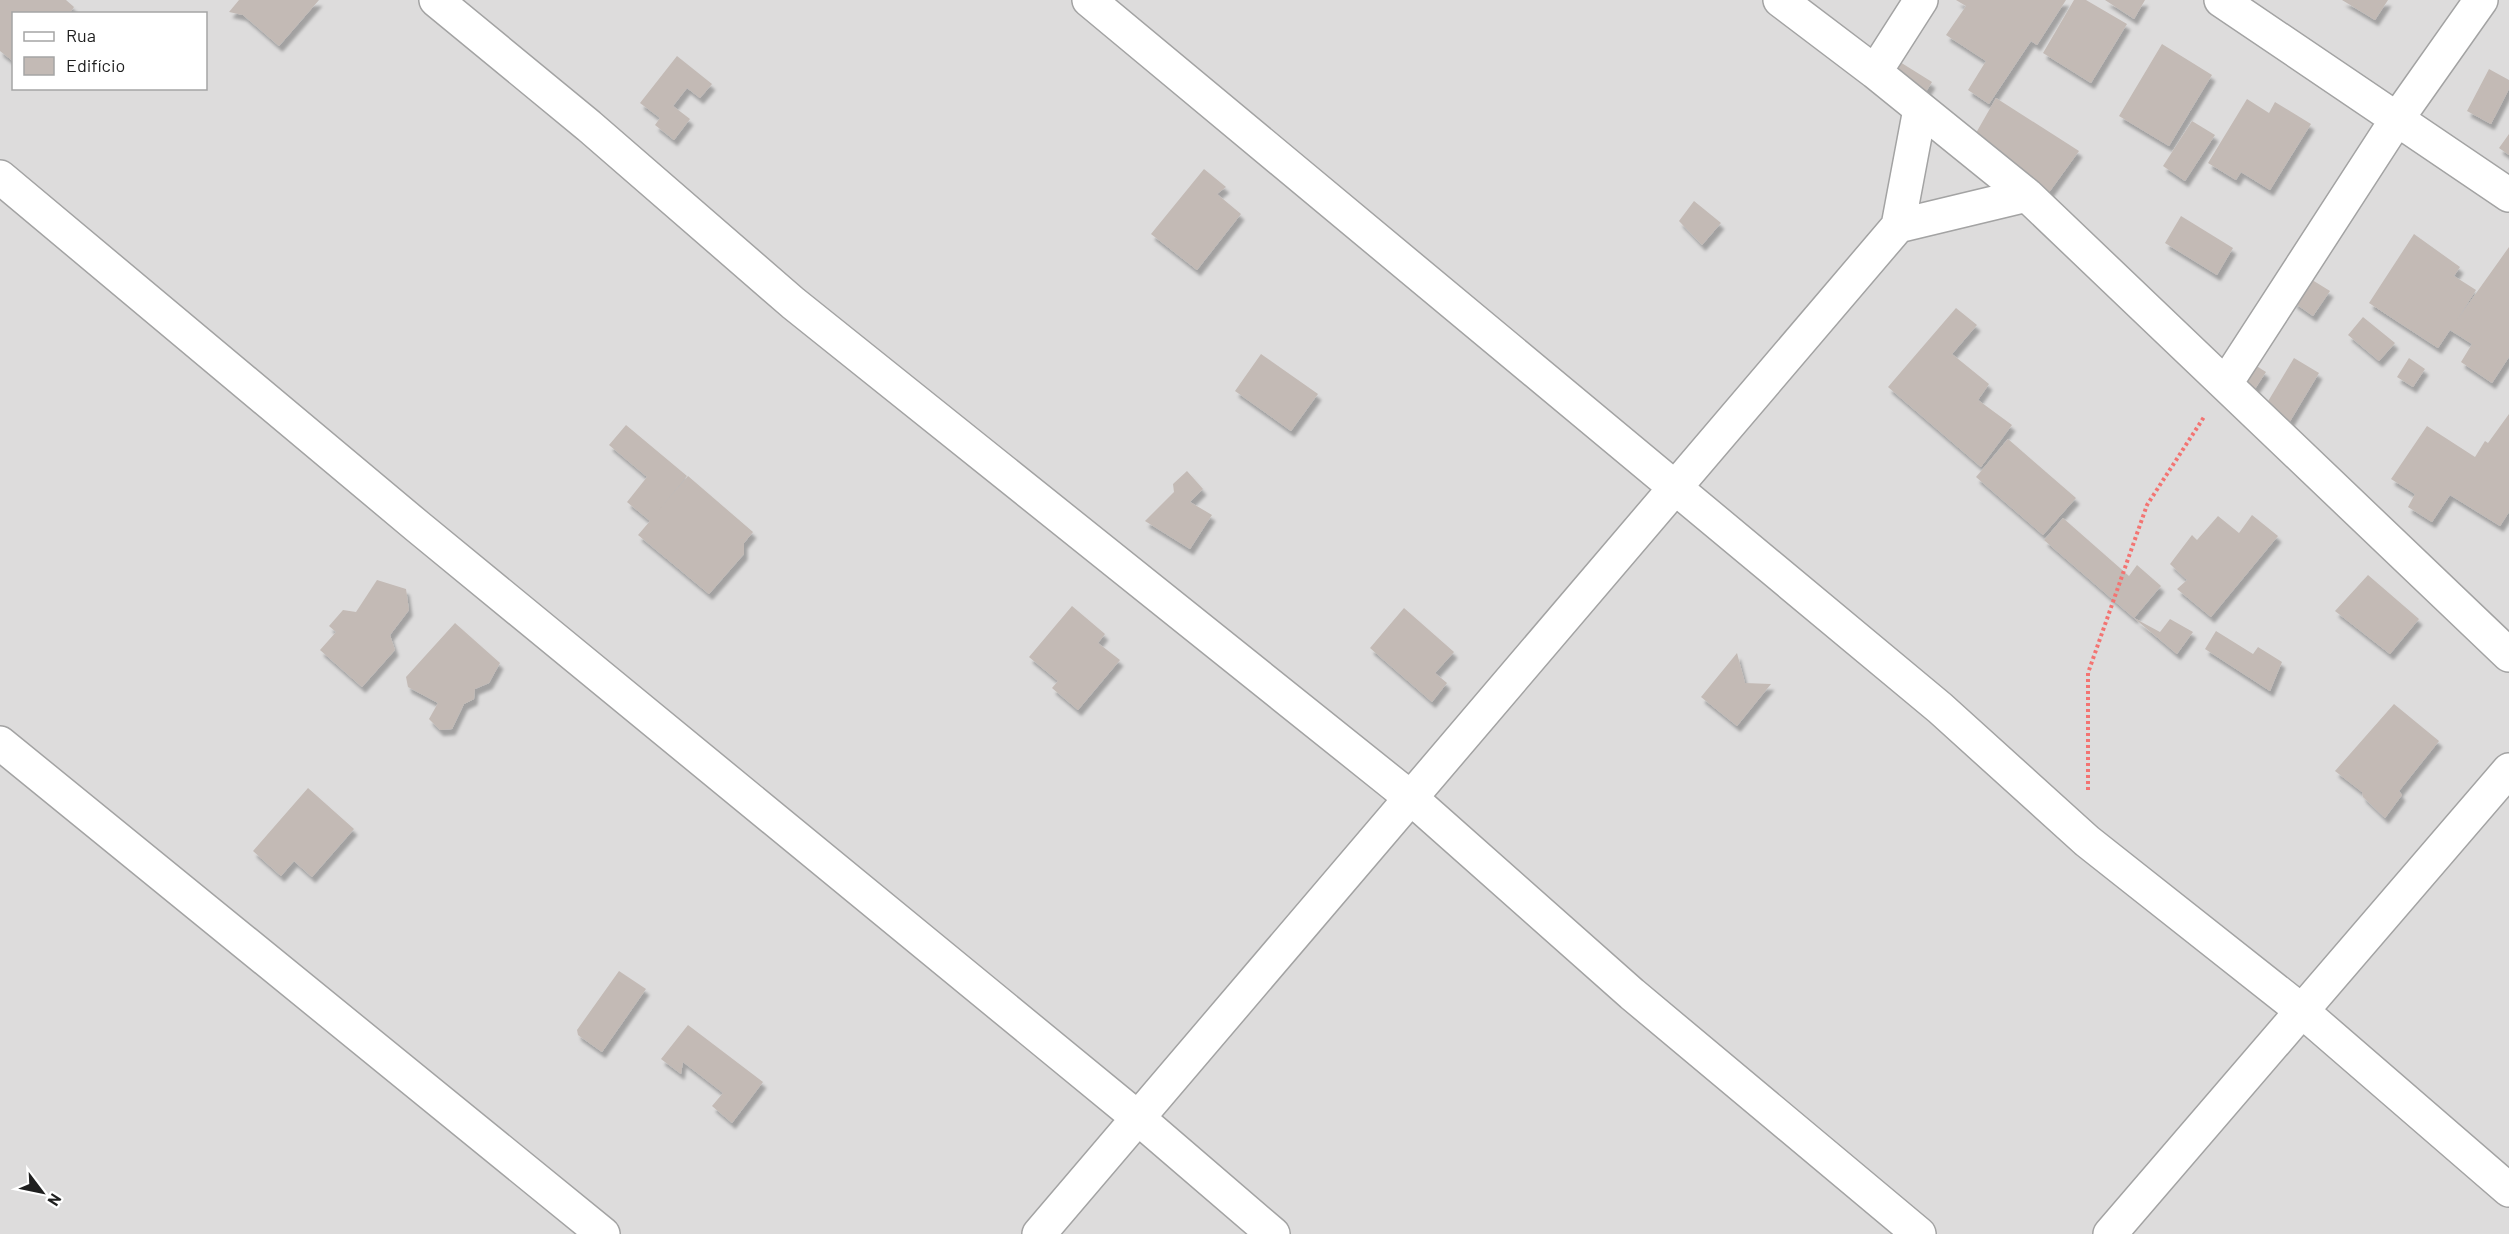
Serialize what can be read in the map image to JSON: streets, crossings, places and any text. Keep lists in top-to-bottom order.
{
  "legend": ["Rua", "Edifício"],
  "north": "bottom right"
}
